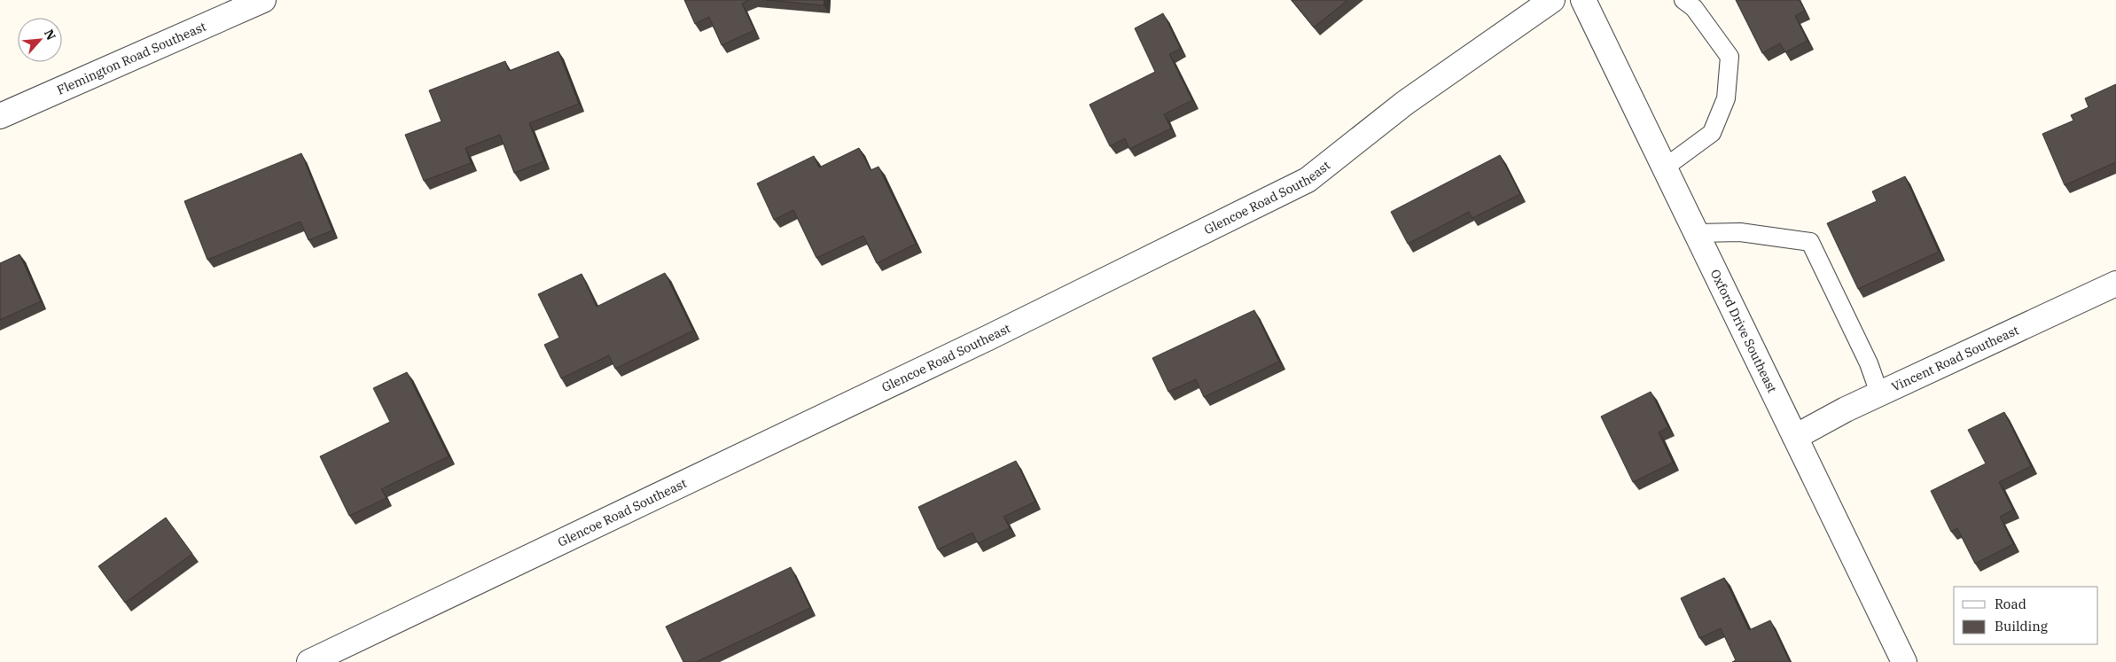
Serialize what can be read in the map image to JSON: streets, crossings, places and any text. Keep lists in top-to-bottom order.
{
  "streets": {
    "street": [
      "Flemington Road Southeast",
      "Glencoe Road Southeast",
      "Oxford Drive Southeast",
      "Vincent Road Southeast"
    ]
  },
  "crossings": [
    ["Oxford Drive Southeast", "Vincent Road Southeast"]
  ],
  "legend": ["Road", "Building"],
  "north": "top right"
}
